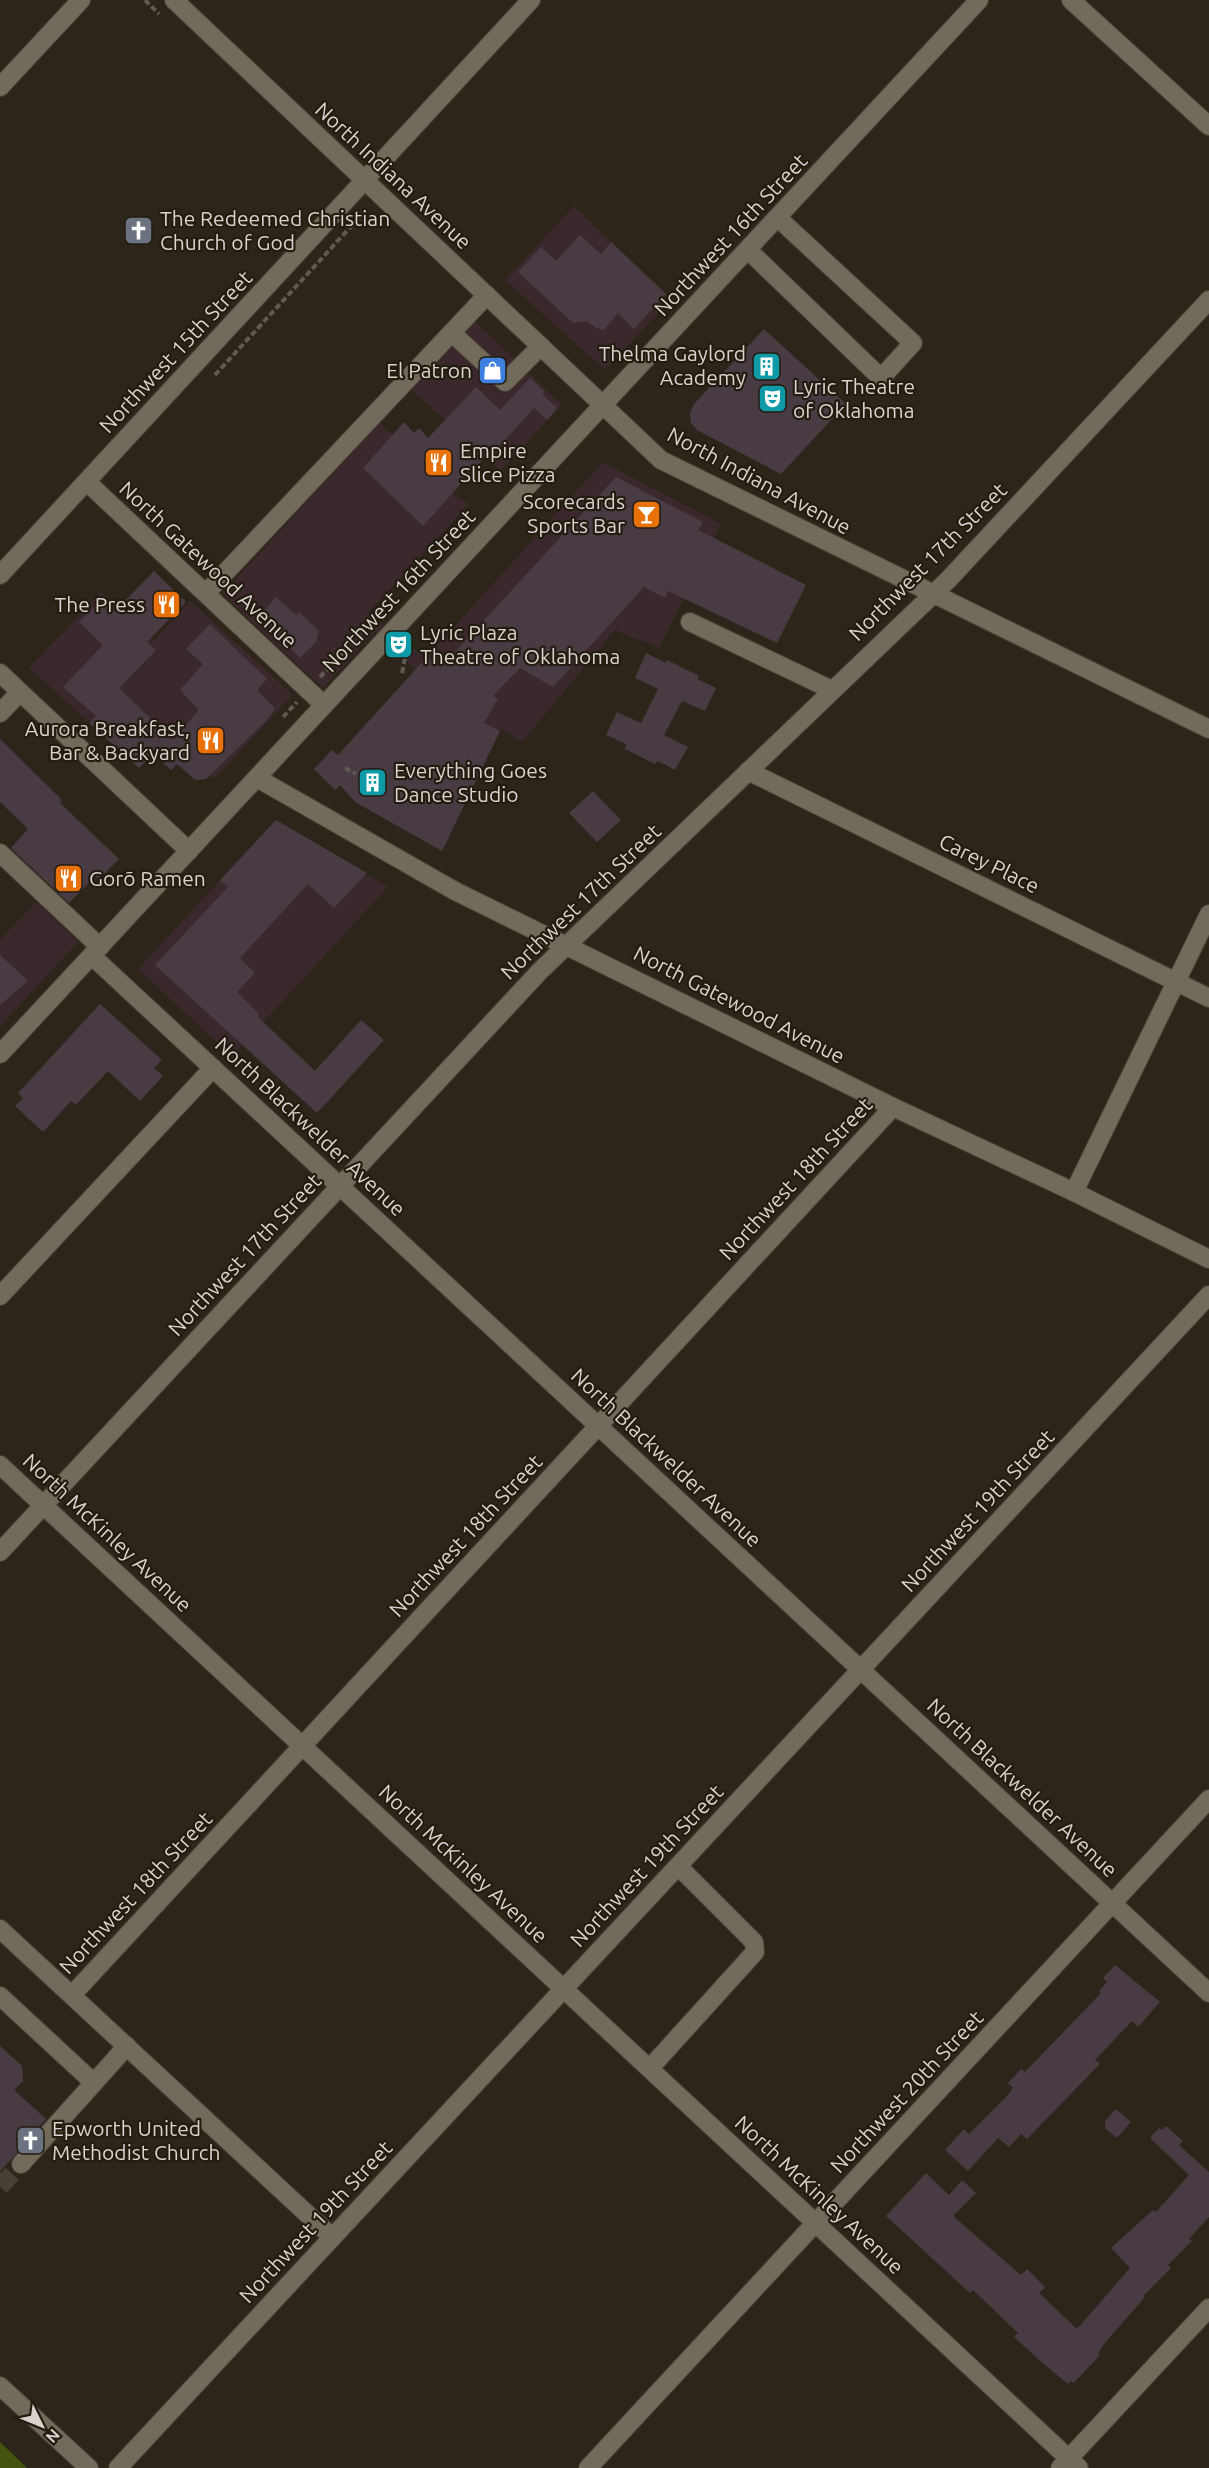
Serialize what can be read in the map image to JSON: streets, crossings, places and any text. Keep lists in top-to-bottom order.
{
  "streets": {
    "street": [
      "North Indiana Avenue",
      "Northwest 16th Street",
      "Northwest 15th Street",
      "Northwest 17th Street",
      "North Gatewood Avenue",
      "Carey Place",
      "North Blackwelder Avenue",
      "Northwest 18th Street",
      "Northwest 19th Street",
      "North McKinley Avenue",
      "Northwest 20th Street"
    ]
  },
  "crossings": [
    ["North Indiana Avenue", "Northwest 16th Street"],
    ["North Indiana Avenue", "Northwest 15th Street"],
    ["North Indiana Avenue", "Northwest 17th Street"],
    ["Northwest 16th Street", "North Gatewood Avenue"],
    ["Northwest 16th Street", "North Blackwelder Avenue"],
    ["Northwest 15th Street", "North Gatewood Avenue"],
    ["Northwest 17th Street", "North Gatewood Avenue"],
    ["Northwest 17th Street", "Carey Place"],
    ["Northwest 17th Street", "North Blackwelder Avenue"],
    ["Northwest 17th Street", "North McKinley Avenue"],
    ["North Gatewood Avenue", "Northwest 18th Street"],
    ["North Blackwelder Avenue", "Northwest 18th Street"],
    ["North Blackwelder Avenue", "Northwest 19th Street"],
    ["North Blackwelder Avenue", "Northwest 20th Street"],
    ["Northwest 18th Street", "North McKinley Avenue"],
    ["Northwest 19th Street", "North McKinley Avenue"],
    ["North McKinley Avenue", "Northwest 20th Street"]
  ],
  "places": {
    "church": ["The Redeemed Christian Church of God", "Epworth United Methodist Church"],
    "building": ["Thelma Gaylord Academy", "Everything Goes Dance Studio"],
    "shop": ["El Patron"],
    "theatre": ["Lyric Theatre of Oklahoma", "Lyric Plaza Theatre of Oklahoma"],
    "restaurant": [
      "Empire Slice Pizza",
      "The Press",
      "Aurora Breakfast, Bar & Backyard",
      "Gorõ Ramen"
    ],
    "bar": ["Scorecards Sports Bar"]
  },
  "north": "bottom right"
}
